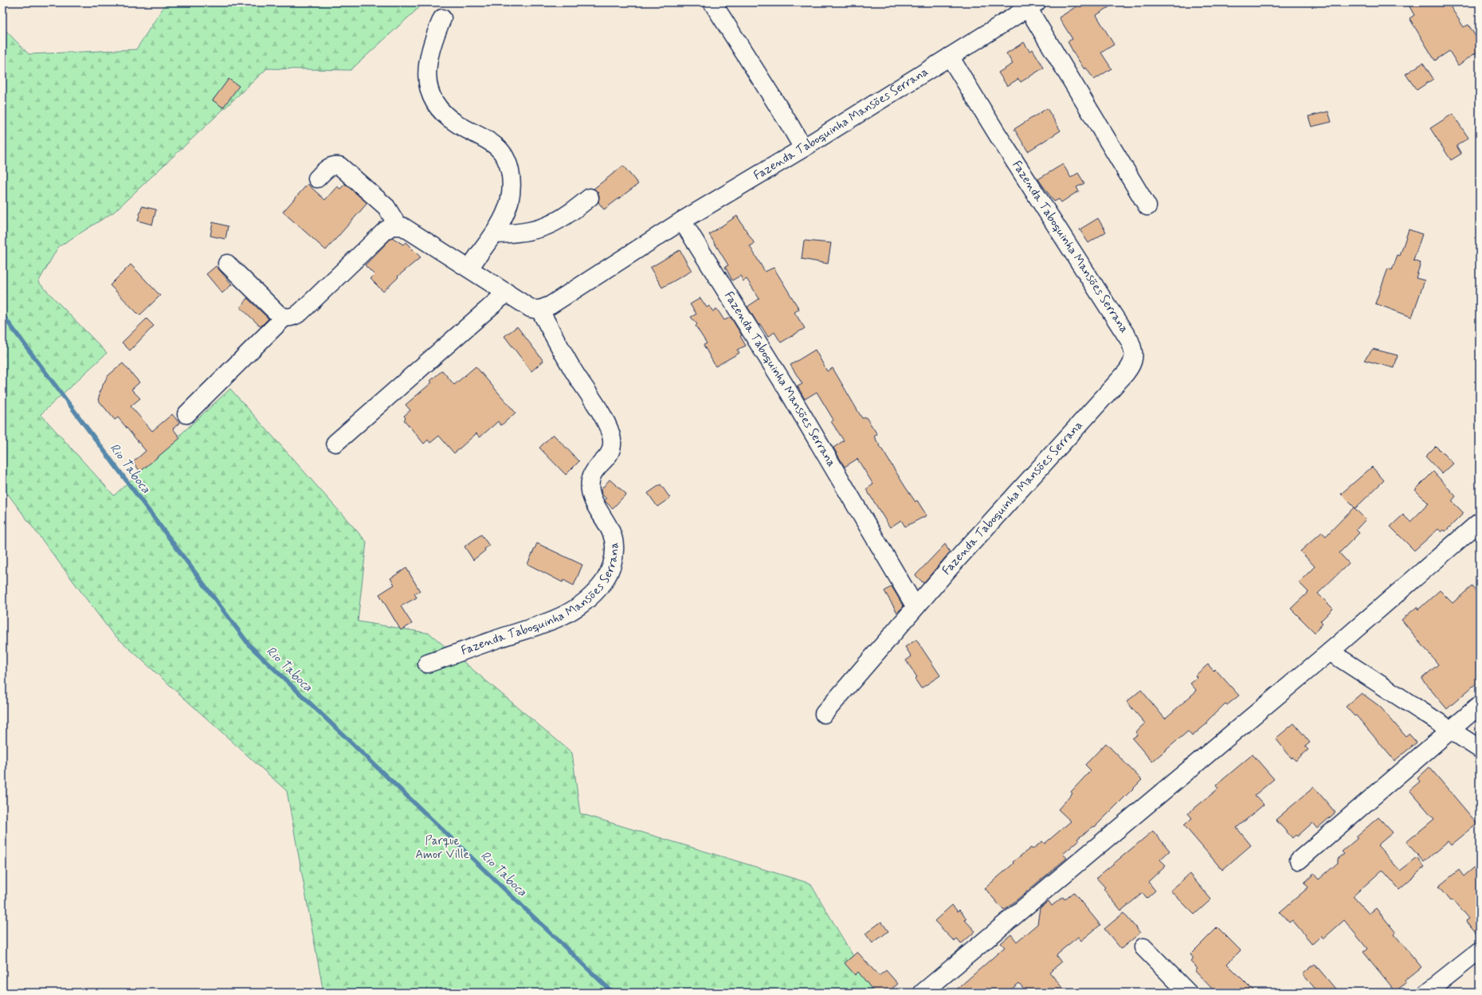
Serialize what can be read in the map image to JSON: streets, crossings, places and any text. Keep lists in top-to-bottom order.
{
  "streets": {
    "street": ["Fazenda Taboquinha Mansões Serrana"]
  },
  "water": ["Rio Taboca"],
  "parks": ["Parque Amor Ville"]
}
